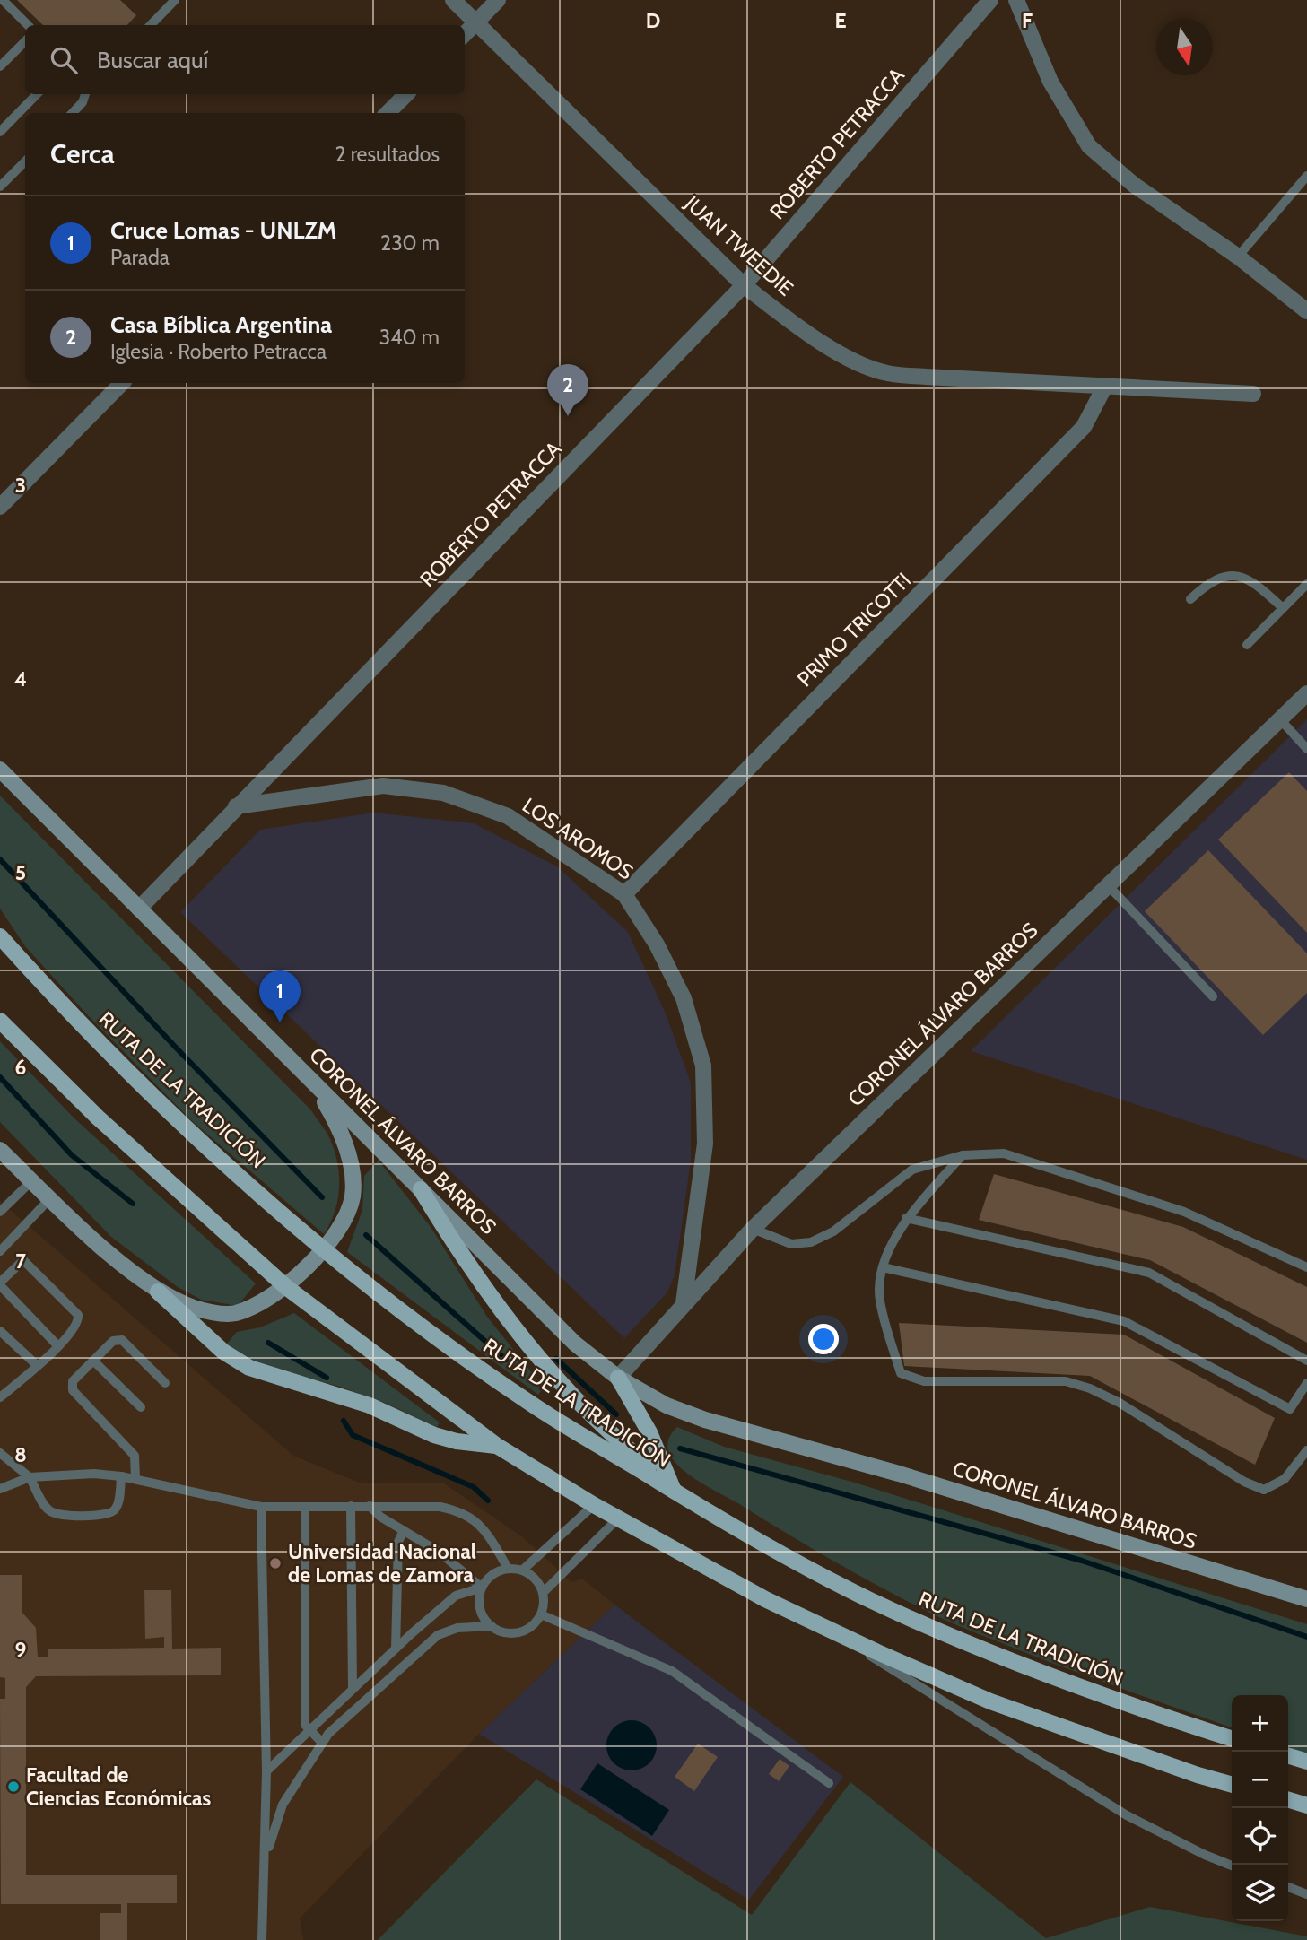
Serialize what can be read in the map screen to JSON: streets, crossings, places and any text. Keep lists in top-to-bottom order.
{
  "streets": {
    "main road": ["CORONEL ÁLVARO BARROS", "RUTA DE LA TRADICIÓN"],
    "street": [
      "ROBERTO PETRACCA",
      "JUAN TWEEDIE",
      "PRIMO TRICOTTI",
      "LOS AROMOS"
    ]
  },
  "crossings": [
    ["ROBERTO PETRACCA", "JUAN TWEEDIE"],
    ["ROBERTO PETRACCA", "LOS AROMOS"],
    ["ROBERTO PETRACCA", "CORONEL ÁLVARO BARROS"],
    ["JUAN TWEEDIE", "PRIMO TRICOTTI"],
    ["PRIMO TRICOTTI", "LOS AROMOS"],
    ["LOS AROMOS", "CORONEL ÁLVARO BARROS"]
  ],
  "places": ["Universidad Nacional de Lomas de Zamora", "Facultad de Ciencias Económicas"],
  "north": "bottom",
  "page": {
    "search": "Buscar aquí",
    "heading": ["Cerca", "2 resultados"],
    "list": [
      {
        "mark": "1",
        "name": "Cruce Lomas - UNLZM",
        "note": "Parada",
        "value": "230 m"
      },
      {
        "mark": "2",
        "name": "Casa Bíblica Argentina",
        "note": "Iglesia · Roberto Petracca",
        "value": "340 m"
      }
    ],
    "pins": ["2", "1"],
    "map_buttons": ["+", "−"]
  },
  "grid": {
    "columns": ["D", "E", "F"],
    "rows": [
      "3",
      "4",
      "5",
      "6",
      "7",
      "8",
      "9"
    ]
  }
}
